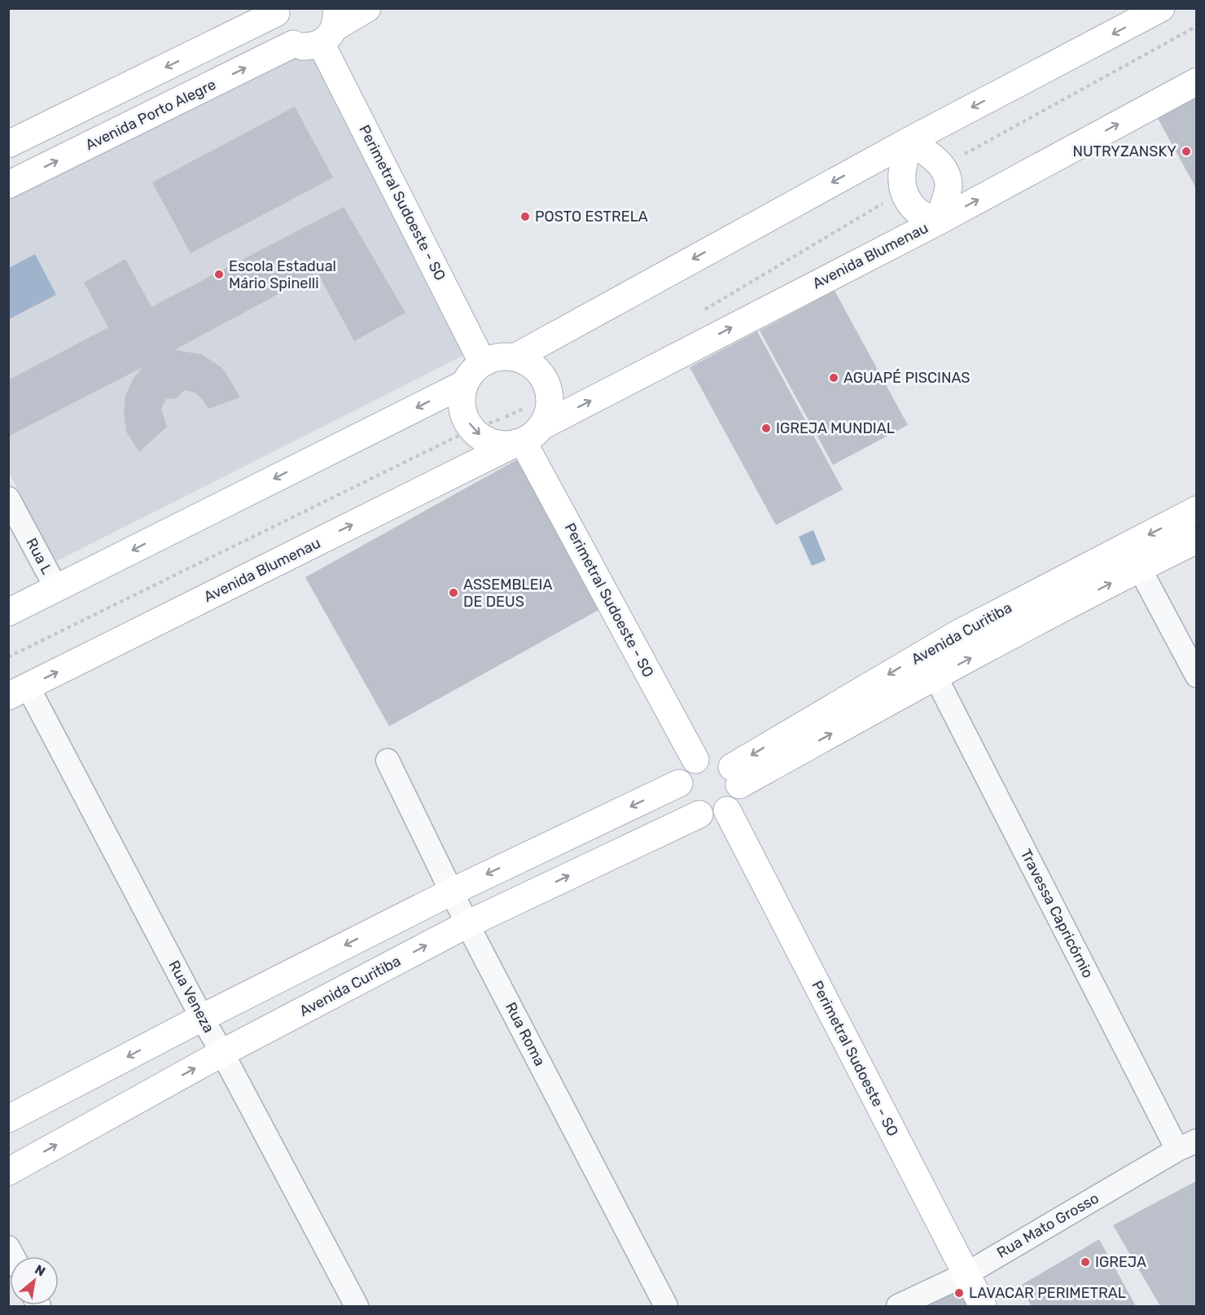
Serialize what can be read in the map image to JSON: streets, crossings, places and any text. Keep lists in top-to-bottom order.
{
  "streets": {
    "street": [
      "Avenida Porto Alegre",
      "Perimetral Sudoeste - SO",
      "Avenida Blumenau",
      "Rua L",
      "Avenida Curitiba",
      "Travessa Capricórnio",
      "Rua Veneza",
      "Rua Roma",
      "Rua Mato Grosso"
    ]
  },
  "crossings": [
    ["Perimetral Sudoeste - SO", "Avenida Blumenau"],
    ["Perimetral Sudoeste - SO", "Avenida Curitiba"],
    ["Perimetral Sudoeste - SO", "Rua Mato Grosso"],
    ["Avenida Blumenau", "Rua Veneza"],
    ["Avenida Curitiba", "Travessa Capricórnio"],
    ["Avenida Curitiba", "Rua Veneza"],
    ["Avenida Curitiba", "Rua Roma"],
    ["Travessa Capricórnio", "Rua Mato Grosso"]
  ],
  "places": [
    "NUTRYZANSKY",
    "POSTO ESTRELA",
    "Escola Estadual Mário Spinelli",
    "AGUAPÉ PISCINAS",
    "IGREJA MUNDIAL",
    "ASSEMBLEIA DE DEUS",
    "IGREJA",
    "LAVACAR PERIMETRAL"
  ],
  "north": "top right"
}
